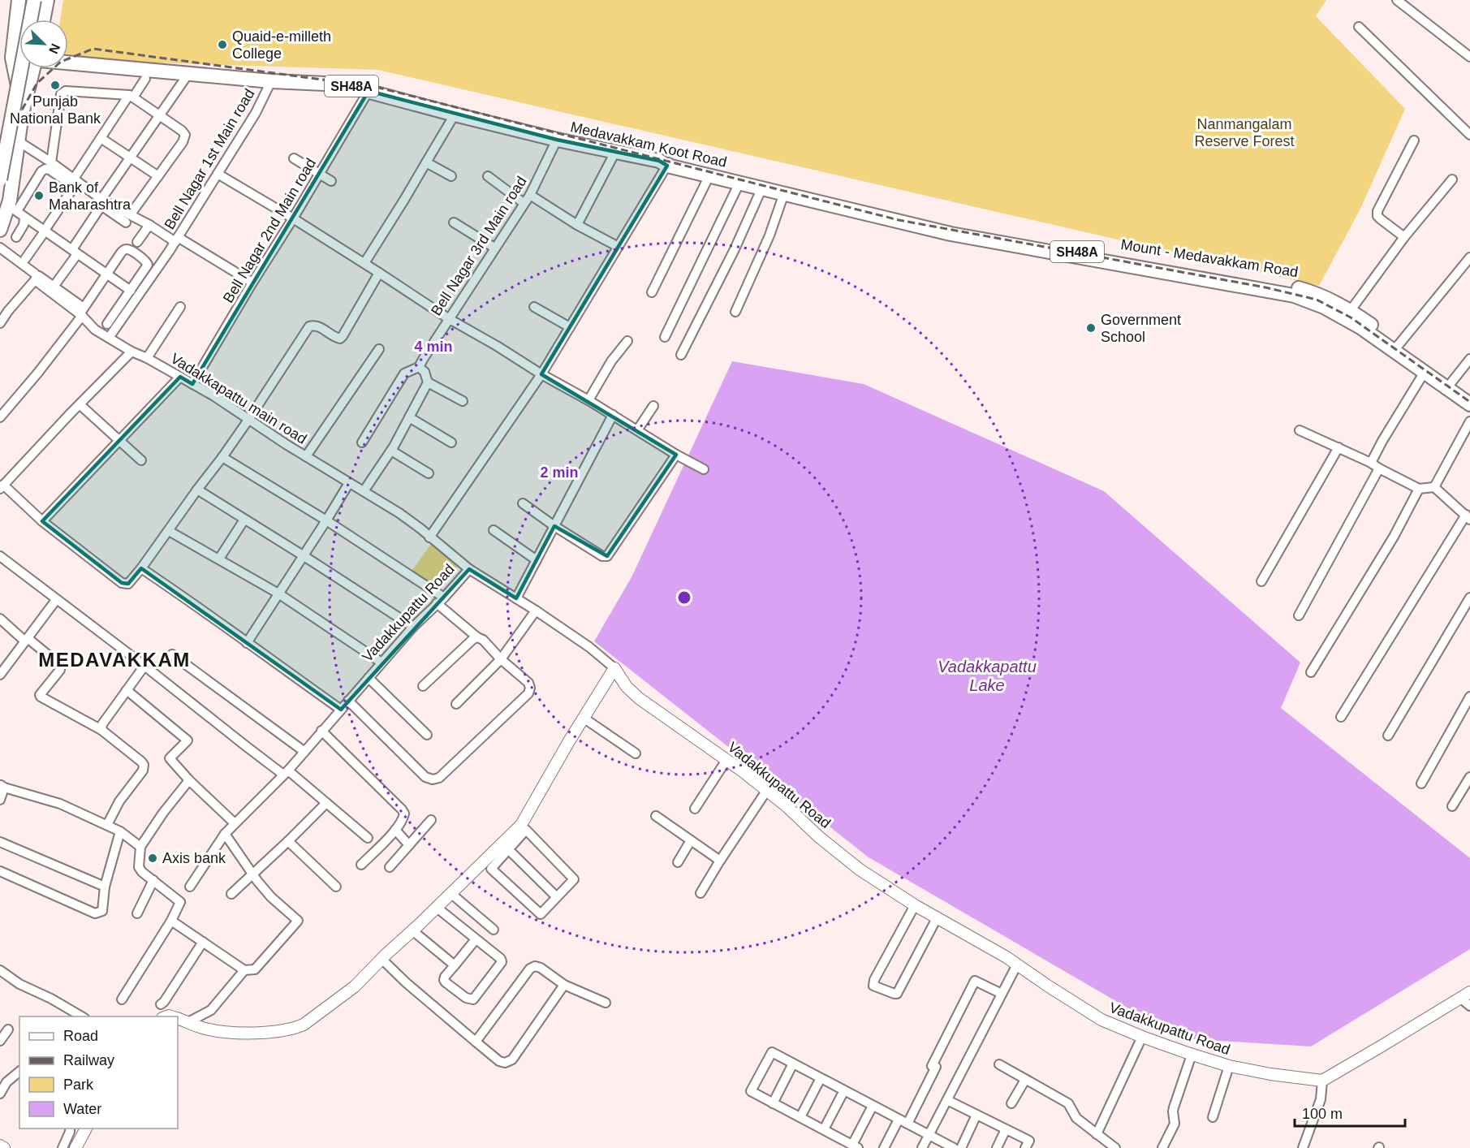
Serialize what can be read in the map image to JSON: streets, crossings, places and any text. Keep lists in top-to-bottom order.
{
  "streets": {
    "main road": ["SH48A", "Medavakkam Koot Road", "Mount - Medavakkam Road"],
    "street": [
      "Bell Nagar 1st Main road",
      "Bell Nagar 2nd Main road",
      "Bell Nagar 3rd Main road",
      "Vadakkapattu main road",
      "Vadakkupattu Road"
    ]
  },
  "crossings": [
    ["SH48A", "Medavakkam Koot Road"],
    ["SH48A", "Mount - Medavakkam Road"],
    ["Medavakkam Koot Road", "Bell Nagar 1st Main road"],
    ["Medavakkam Koot Road", "Bell Nagar 2nd Main road"],
    ["Medavakkam Koot Road", "Bell Nagar 3rd Main road"],
    ["Medavakkam Koot Road", "Mount - Medavakkam Road"],
    ["Bell Nagar 1st Main road", "Vadakkapattu main road"],
    ["Bell Nagar 2nd Main road", "Vadakkapattu main road"],
    ["Vadakkapattu main road", "Vadakkupattu Road"]
  ],
  "districts": ["MEDAVAKKAM"],
  "water": ["Vadakkapattu Lake"],
  "parks": ["Nanmangalam Reserve Forest"],
  "places": [
    "Quaid-e-milleth College",
    "Punjab National Bank",
    "Bank of Maharashtra",
    "Government School",
    "Axis bank"
  ],
  "legend": [
    "Road",
    "Railway",
    "Park",
    "Water"
  ],
  "scale_bar": "100 m",
  "north": "bottom right",
  "rings": ["4 min", "2 min"]
}
